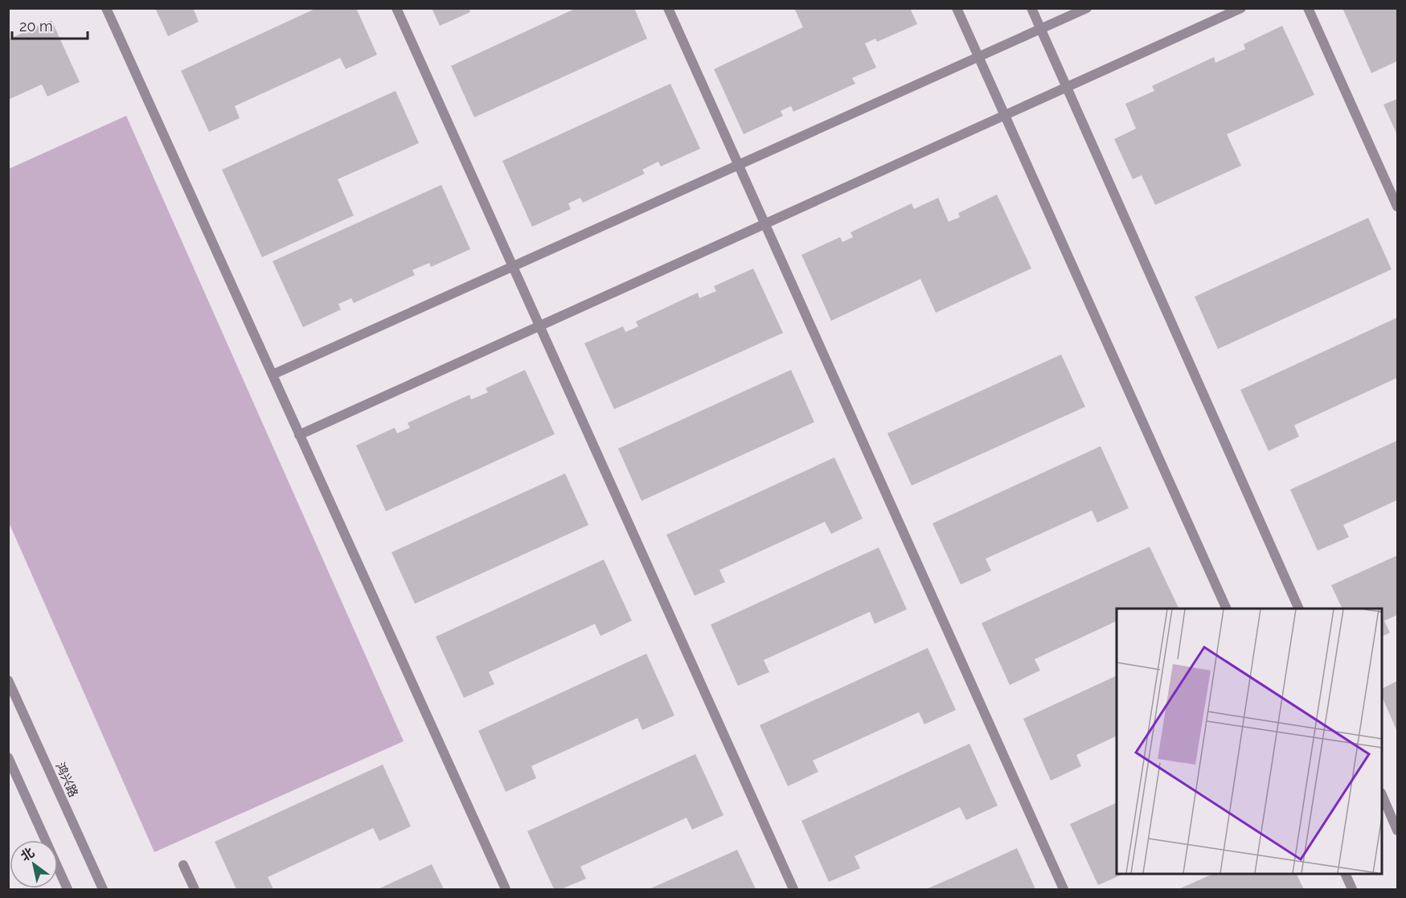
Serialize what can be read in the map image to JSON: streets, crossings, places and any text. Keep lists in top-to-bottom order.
{
  "streets": {
    "street": ["鸿兴路"]
  },
  "scale_bar": "20 m",
  "north": "top left"
}
